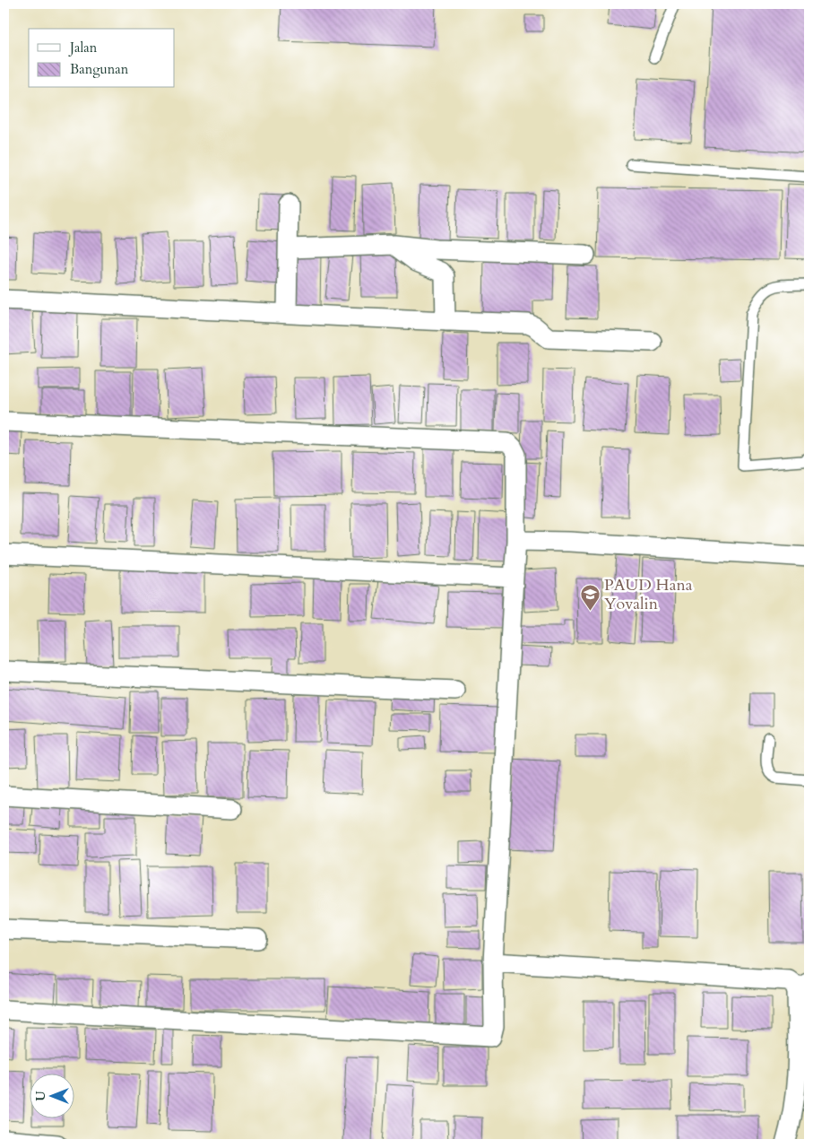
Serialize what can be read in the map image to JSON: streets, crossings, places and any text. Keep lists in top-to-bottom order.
{
  "places": {
    "school or university": ["PAUD Hana Yovalin"]
  },
  "legend": ["Jalan", "Bangunan"],
  "north": "left"
}
